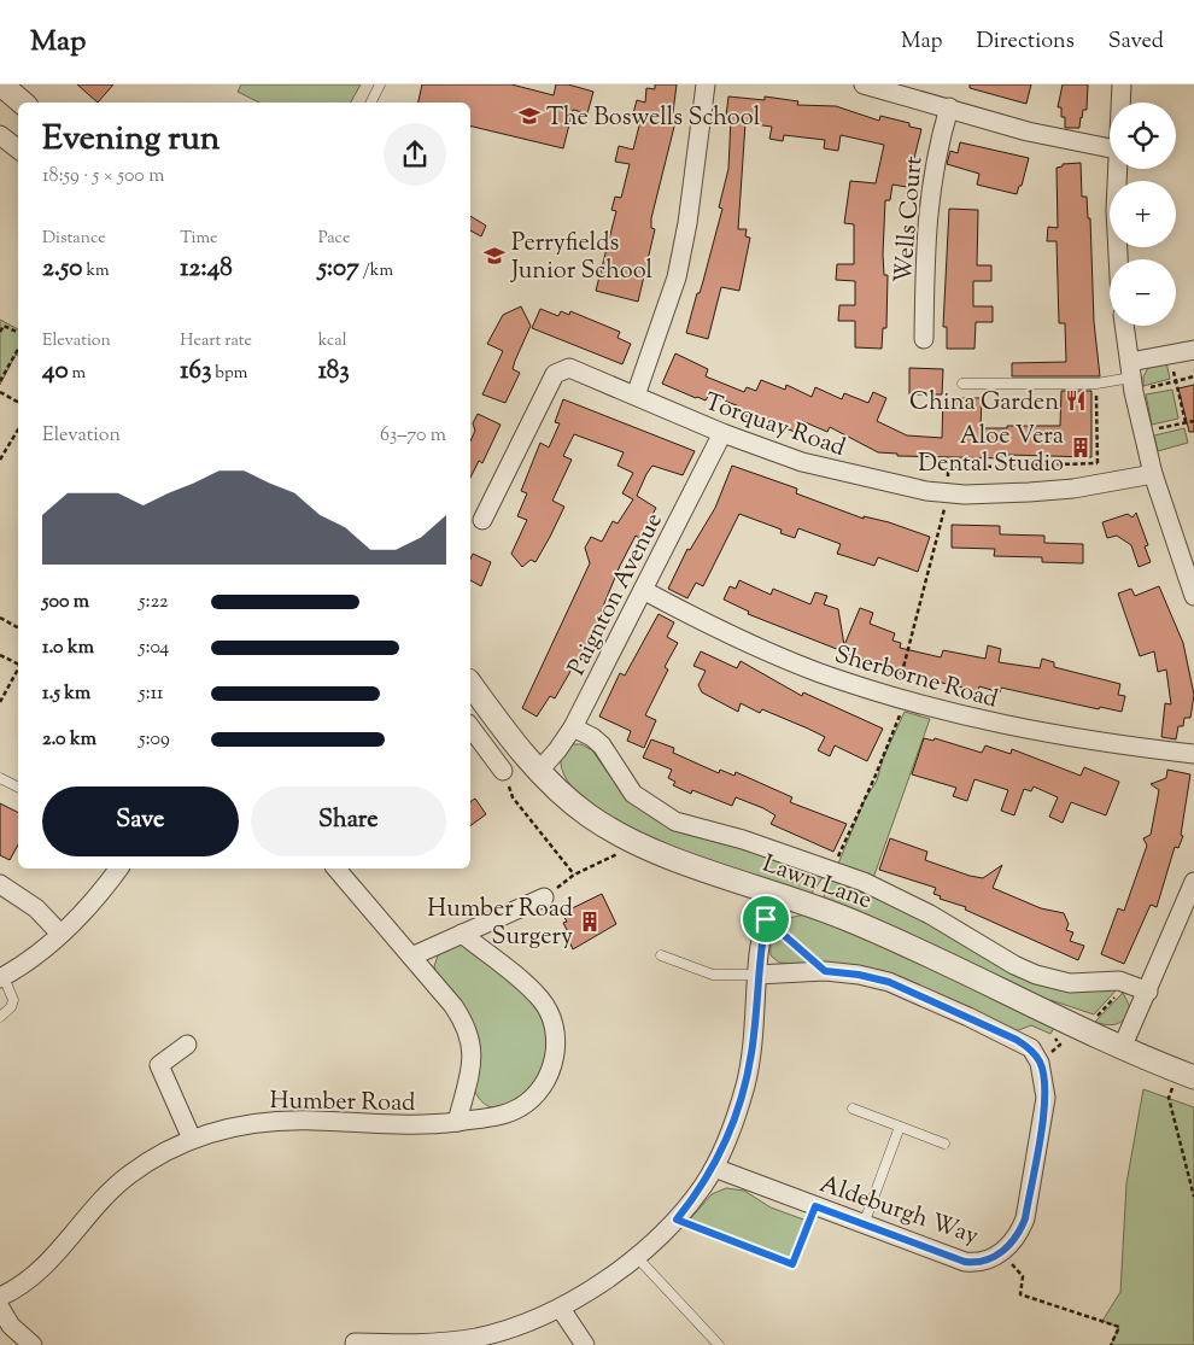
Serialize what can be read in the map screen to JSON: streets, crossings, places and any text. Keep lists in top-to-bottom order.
{
  "streets": {
    "street": [
      "Wells Court",
      "Torquay Road",
      "Paignton Avenue",
      "Sherborne Road",
      "Lawn Lane",
      "Humber Road",
      "Aldeburgh Way"
    ]
  },
  "crossings": [
    ["Torquay Road", "Paignton Avenue"],
    ["Paignton Avenue", "Sherborne Road"],
    ["Paignton Avenue", "Lawn Lane"]
  ],
  "places": {
    "school or university": ["The Boswells School", "Perryfields Junior School"],
    "restaurant": ["China Garden"],
    "building": ["Aloe Vera Dental Studio", "Humber Road Surgery"]
  },
  "page": {
    "header": "Map",
    "nav": ["Map", "Directions", "Saved"],
    "map_buttons": ["+", "−"],
    "heading": ["Evening run", "18:59 · 5 × 500 m"],
    "stats": [
      ["Distance", "2.50 km"],
      ["Time", "12:48"],
      ["Pace", "5:07 /km"],
      ["Elevation", "40 m"],
      ["Heart rate", "163 bpm"],
      ["kcal", "183"]
    ],
    "chart": ["Elevation", "63–70 m"],
    "list": [
      {
        "name": "500 m",
        "note": "5:22"
      },
      {
        "name": "1.0 km",
        "note": "5:04"
      },
      {
        "name": "1.5 km",
        "note": "5:11"
      },
      {
        "name": "2.0 km",
        "note": "5:09"
      }
    ],
    "buttons": ["Save", "Share"]
  }
}
